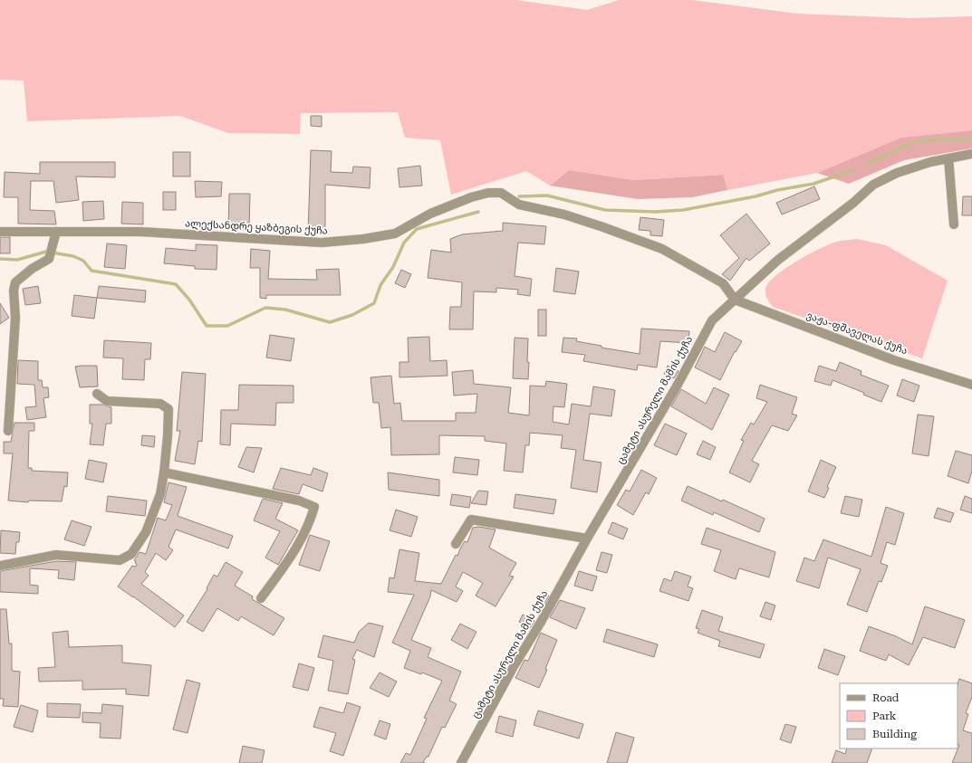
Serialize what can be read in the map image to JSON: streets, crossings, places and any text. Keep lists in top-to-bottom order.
{
  "streets": {
    "street": ["ალექსანდრე ყაზბეგის ქუჩა", "ვაჟა-ფშაველას ქუჩა", "ცამეტი ასურელი მამის ქუჩა"]
  },
  "crossings": [
    ["ალექსანდრე ყაზბეგის ქუჩა", "ვაჟა-ფშაველას ქუჩა"],
    ["ალექსანდრე ყაზბეგის ქუჩა", "ცამეტი ასურელი მამის ქუჩა"],
    ["ვაჟა-ფშაველას ქუჩა", "ცამეტი ასურელი მამის ქუჩა"]
  ],
  "legend": ["Road", "Park", "Building"]
}
